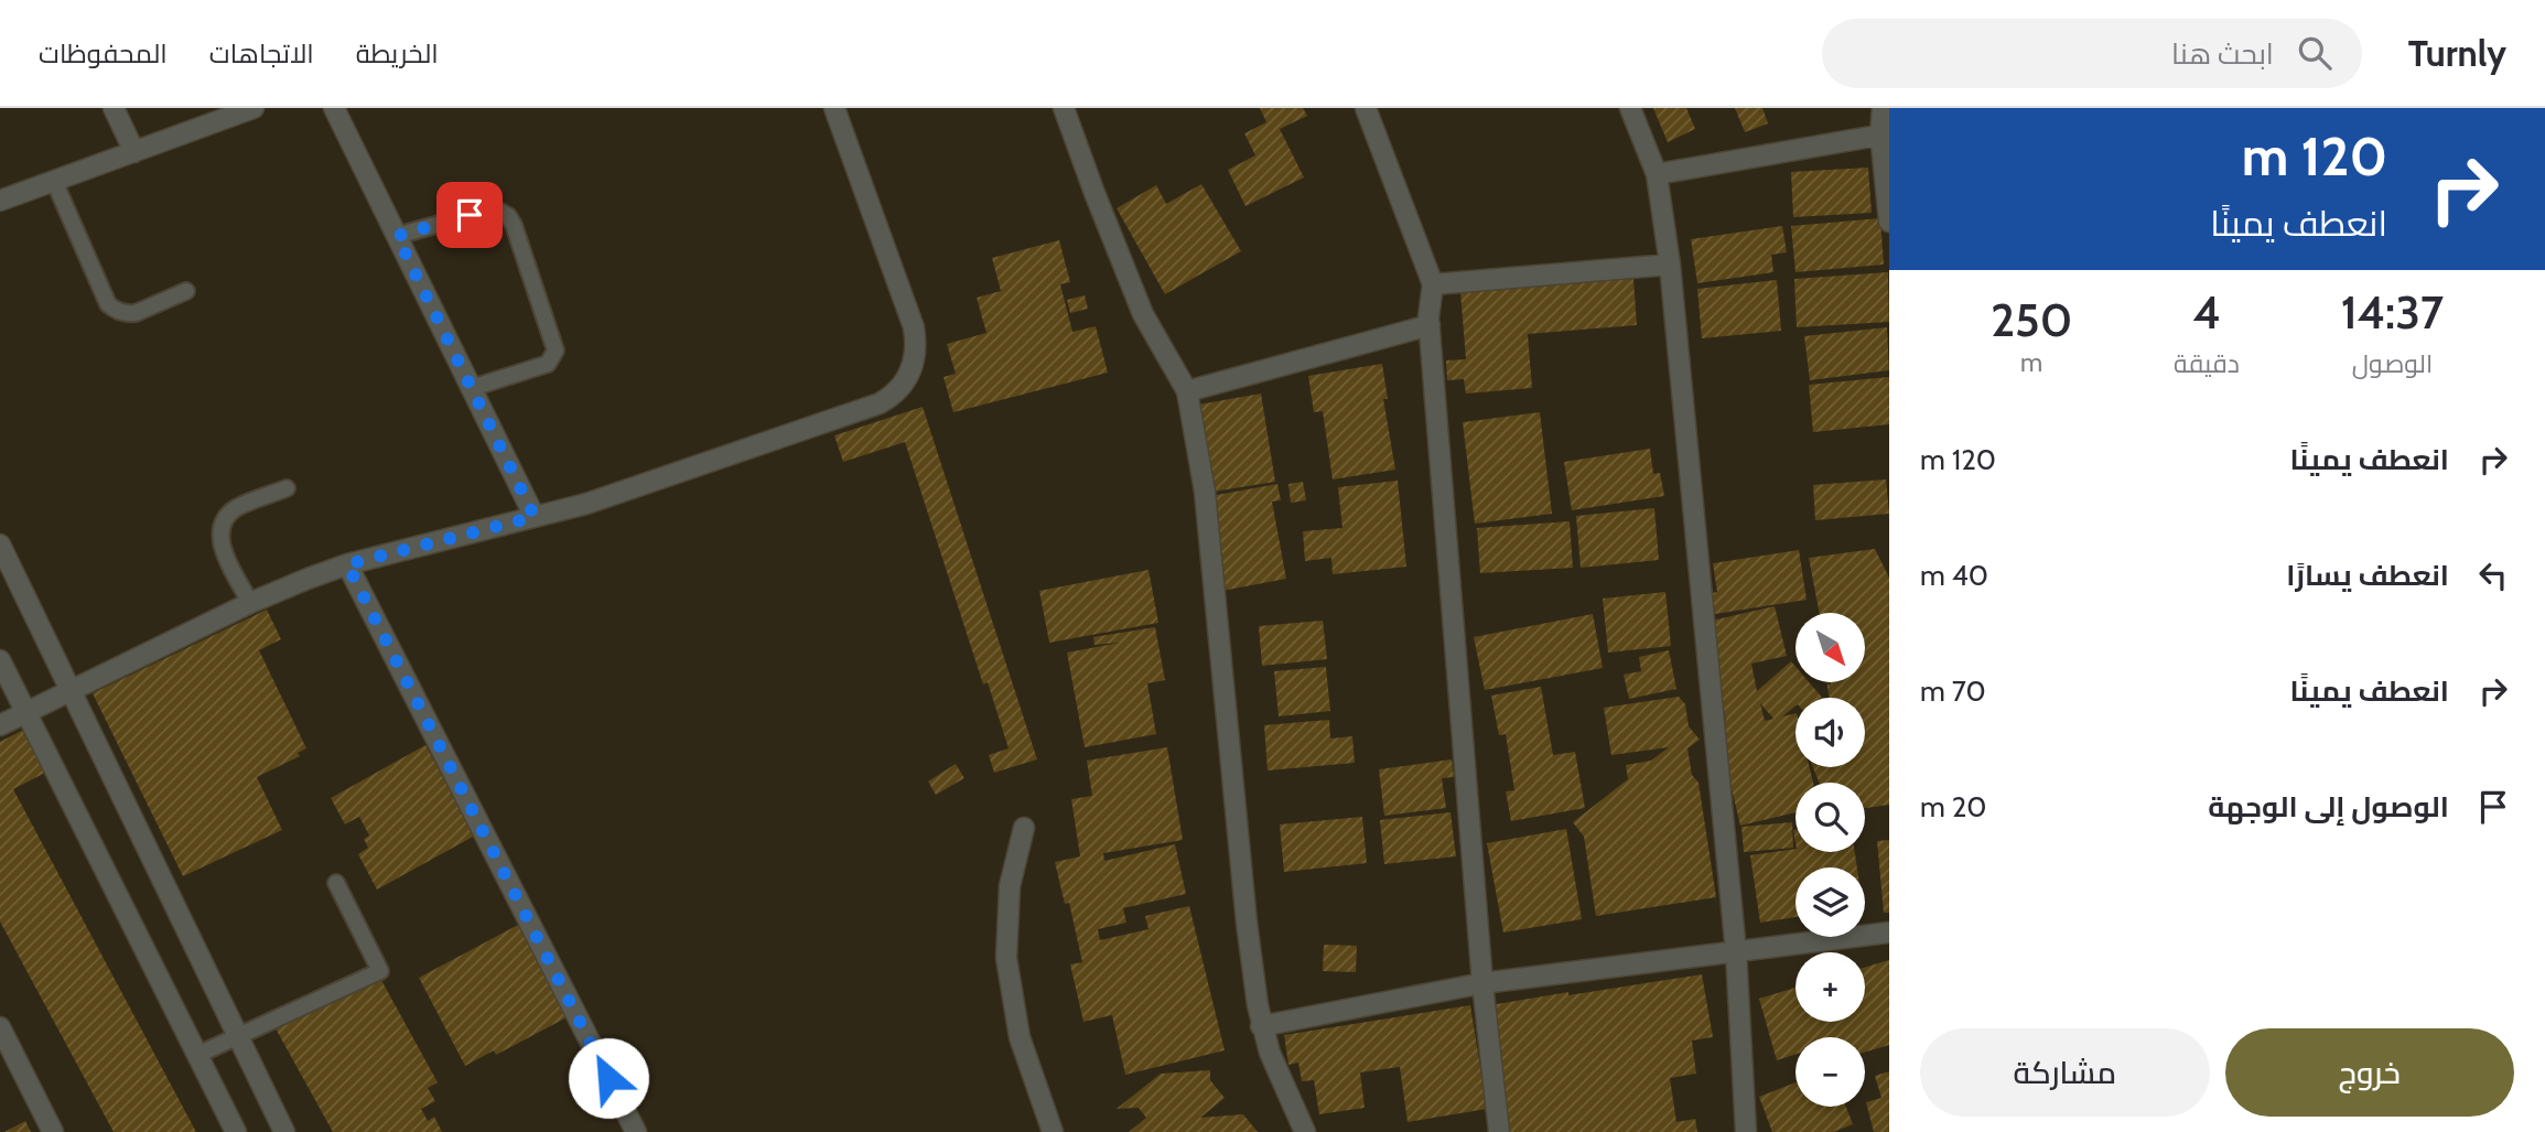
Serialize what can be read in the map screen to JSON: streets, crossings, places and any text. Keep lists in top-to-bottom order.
{
  "north": "bottom right",
  "page": {
    "header": "Turnly",
    "search": "ابحث هنا",
    "nav": ["الخريطة", "الاتجاهات", "المحفوظات"],
    "turn": ["120 m", "انعطف يمينًا"],
    "eta": [
      "14:37",
      "الوصول",
      "4",
      "دقيقة",
      "250",
      "m"
    ],
    "list": [
      {
        "name": "انعطف يمينًا",
        "value": "120 m"
      },
      {
        "name": "انعطف يسارًا",
        "value": "40 m"
      },
      {
        "name": "انعطف يمينًا",
        "value": "70 m"
      },
      {
        "name": "الوصول إلى الوجهة",
        "value": "20 m"
      }
    ],
    "map_buttons": ["+", "−"],
    "buttons": ["خروج", "مشاركة"]
  }
}
